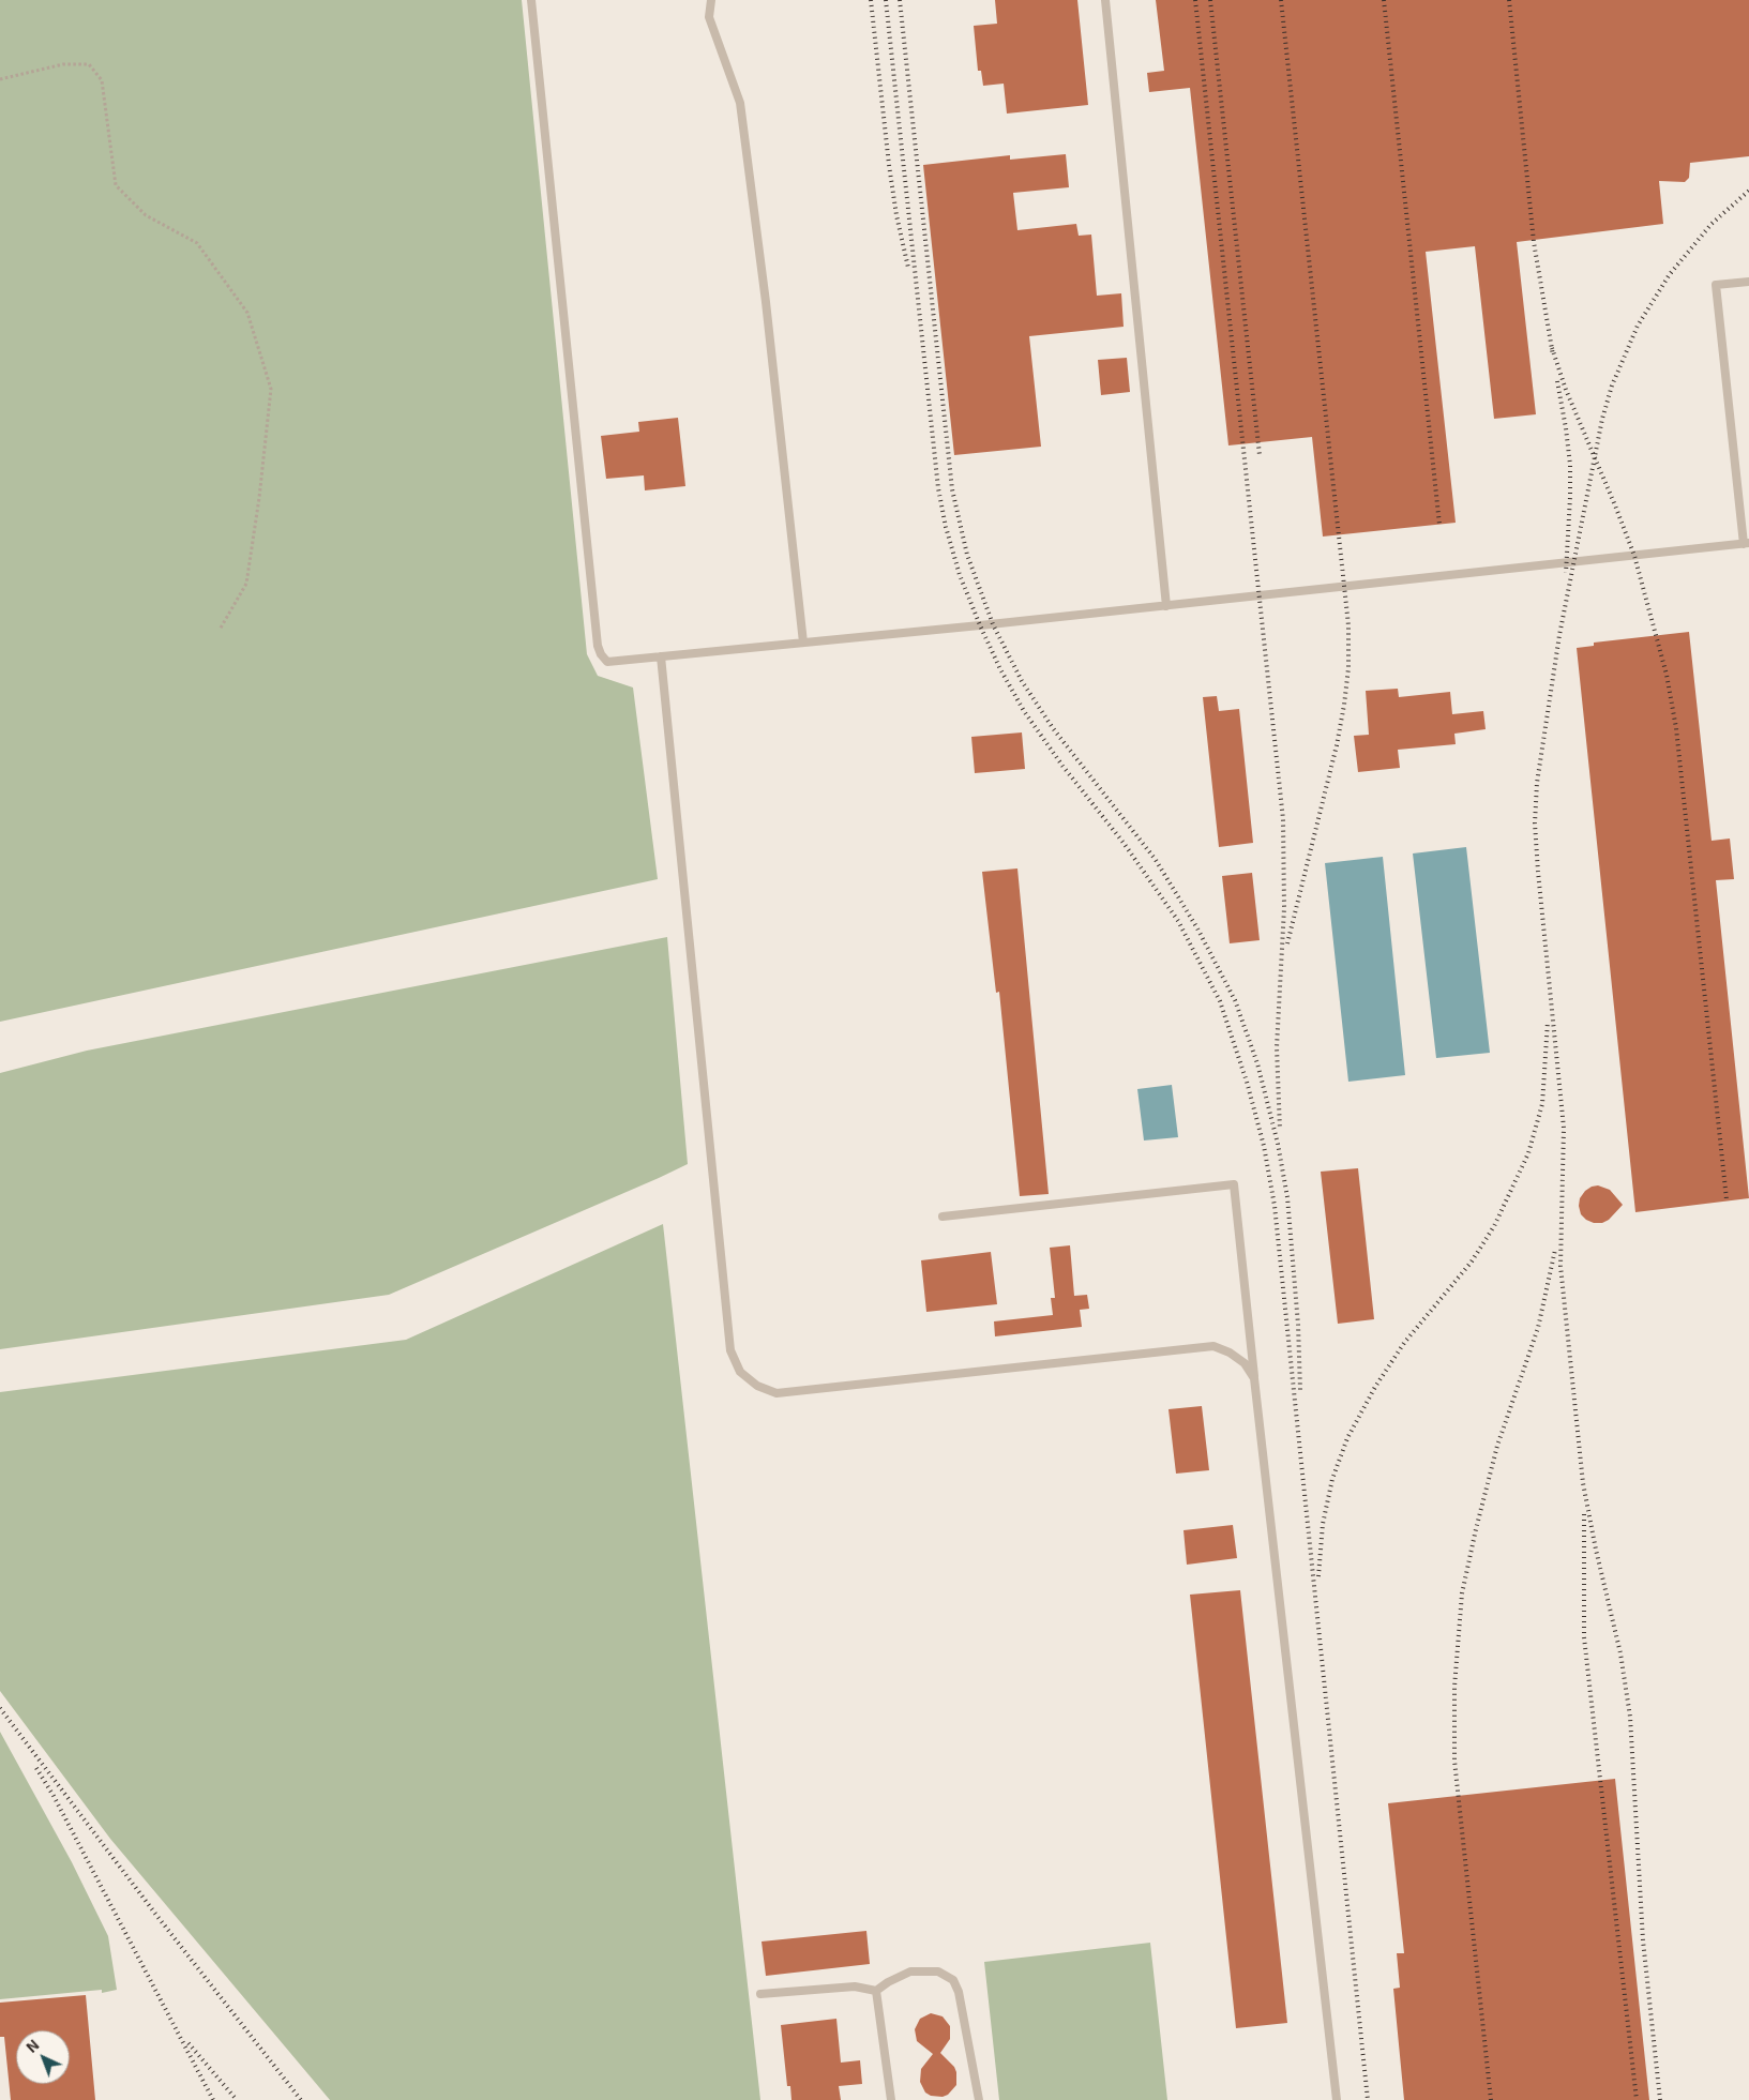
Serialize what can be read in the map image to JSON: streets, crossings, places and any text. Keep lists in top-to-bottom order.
{
  "north": "top left"
}
